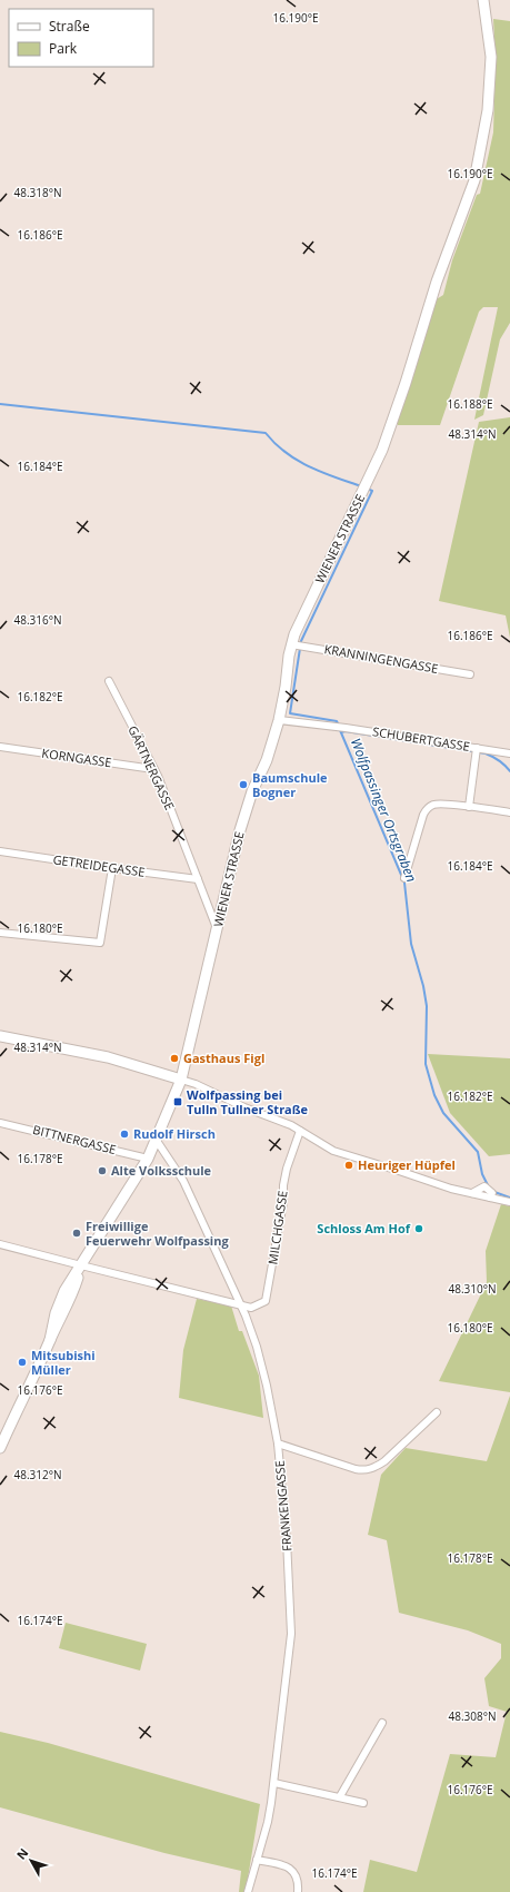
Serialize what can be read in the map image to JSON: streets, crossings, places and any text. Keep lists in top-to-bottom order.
{
  "streets": {
    "main road": ["WIENER STRASSE"],
    "street": [
      "KRANNINGENGASSE",
      "SCHUBERTGASSE",
      "KORNGASSE",
      "GÄRTNERGASSE",
      "GETREIDEGASSE",
      "BITTNERGASSE",
      "MILCHGASSE",
      "FRANKENGASSE"
    ]
  },
  "crossings": [
    ["WIENER STRASSE", "KRANNINGENGASSE"],
    ["WIENER STRASSE", "SCHUBERTGASSE"],
    ["WIENER STRASSE", "GÄRTNERGASSE"],
    ["WIENER STRASSE", "BITTNERGASSE"],
    ["WIENER STRASSE", "FRANKENGASSE"],
    ["KORNGASSE", "GÄRTNERGASSE"],
    ["GÄRTNERGASSE", "GETREIDEGASSE"],
    ["MILCHGASSE", "FRANKENGASSE"]
  ],
  "water": ["Wolfpassinger Ortsgraben"],
  "places": {
    "other": [
      "Baumschule Bogner",
      "Gasthaus Figl",
      "Rudolf Hirsch",
      "Heuriger Hüpfel",
      "Alte Volksschule",
      "Schloss Am Hof",
      "Freiwillige Feuerwehr Wolfpassing",
      "Mitsubishi Müller"
    ],
    "transit": ["Wolfpassing bei Tulln Tullner Straße"]
  },
  "legend": ["Straße", "Park"],
  "north": "top left",
  "coordinates": [
    "16.190°E",
    "48.318°N",
    "16.186°E",
    "16.188°E",
    "48.314°N",
    "16.184°E",
    "48.316°N",
    "16.182°E",
    "16.180°E",
    "16.178°E",
    "48.310°N",
    "16.176°E",
    "48.312°N",
    "16.174°E",
    "48.308°N"
  ]
}
